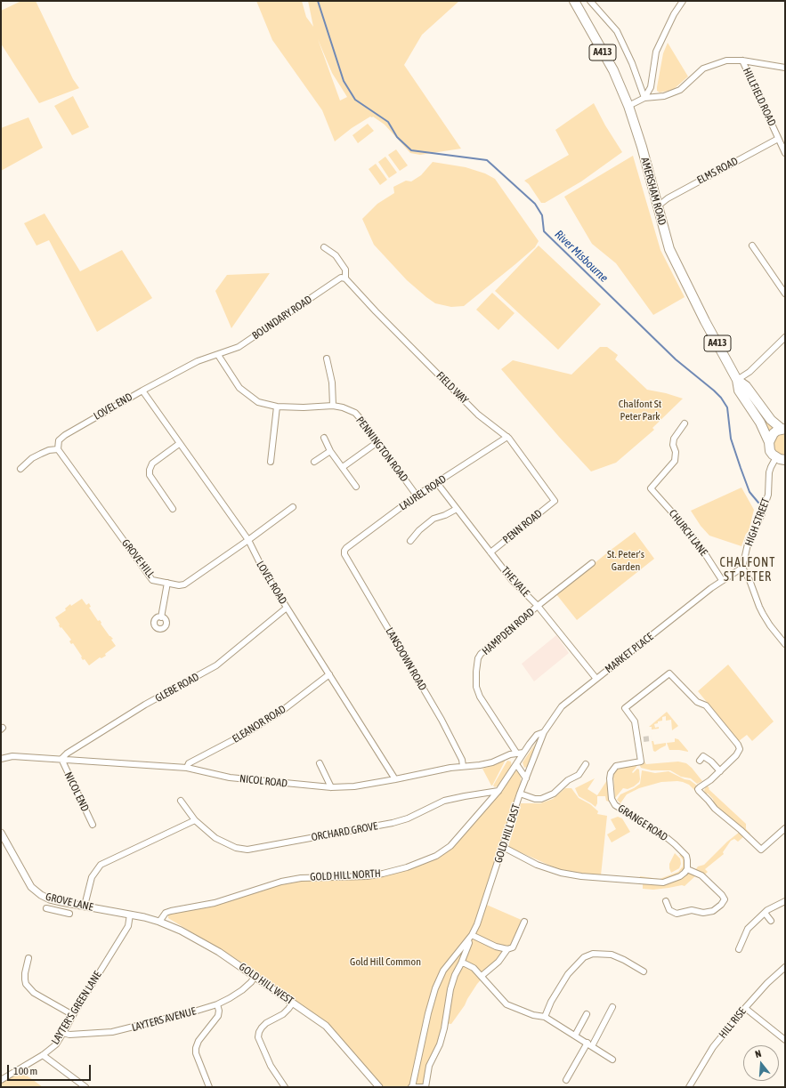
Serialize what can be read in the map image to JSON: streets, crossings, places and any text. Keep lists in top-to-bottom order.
{
  "streets": {
    "highway": ["A413", "AMERSHAM ROAD"],
    "street": [
      "HILLFIELD ROAD",
      "ELMS ROAD",
      "BOUNDARY ROAD",
      "FIELD WAY",
      "LOVEL END",
      "PENNINGTON ROAD",
      "LAUREL ROAD",
      "HIGH STREET",
      "PENN ROAD",
      "CHURCH LANE",
      "GROVE HILL",
      "THE VALE",
      "LOVEL ROAD",
      "HAMPDEN ROAD",
      "MARKET PLACE",
      "LANSDOWN ROAD",
      "GLEBE ROAD",
      "ELEANOR ROAD",
      "NICOL ROAD",
      "NICOL END",
      "GRANGE ROAD",
      "ORCHARD GROVE",
      "GOLD HILL EAST",
      "GOLD HILL NORTH",
      "GROVE LANE",
      "GOLD HILL WEST",
      "LAYTER'S GREEN LANE",
      "LAYTERS AVENUE",
      "HILL RISE"
    ]
  },
  "crossings": [
    ["A413", "AMERSHAM ROAD"],
    ["A413", "HIGH STREET"],
    ["HILLFIELD ROAD", "ELMS ROAD"],
    ["ELMS ROAD", "AMERSHAM ROAD"],
    ["BOUNDARY ROAD", "FIELD WAY"],
    ["BOUNDARY ROAD", "LOVEL END"],
    ["BOUNDARY ROAD", "PENNINGTON ROAD"],
    ["FIELD WAY", "LAUREL ROAD"],
    ["FIELD WAY", "PENN ROAD"],
    ["LOVEL END", "PENNINGTON ROAD"],
    ["LOVEL END", "GROVE HILL"],
    ["LOVEL END", "LOVEL ROAD"],
    ["PENNINGTON ROAD", "LAUREL ROAD"],
    ["LAUREL ROAD", "THE VALE"],
    ["LAUREL ROAD", "LANSDOWN ROAD"],
    ["PENN ROAD", "THE VALE"],
    ["CHURCH LANE", "MARKET PLACE"],
    ["GROVE HILL", "LOVEL ROAD"],
    ["THE VALE", "HAMPDEN ROAD"],
    ["THE VALE", "MARKET PLACE"],
    ["LOVEL ROAD", "GLEBE ROAD"],
    ["LOVEL ROAD", "ELEANOR ROAD"],
    ["LOVEL ROAD", "NICOL ROAD"],
    ["HAMPDEN ROAD", "NICOL ROAD"],
    ["MARKET PLACE", "GOLD HILL EAST"],
    ["MARKET PLACE", "GOLD HILL NORTH"],
    ["LANSDOWN ROAD", "NICOL ROAD"],
    ["GLEBE ROAD", "NICOL ROAD"],
    ["GLEBE ROAD", "NICOL END"],
    ["ELEANOR ROAD", "NICOL ROAD"],
    ["NICOL ROAD", "NICOL END"],
    ["NICOL ROAD", "GOLD HILL NORTH"],
    ["ORCHARD GROVE", "GOLD HILL NORTH"],
    ["GOLD HILL EAST", "GOLD HILL NORTH"],
    ["GOLD HILL NORTH", "GOLD HILL WEST"],
    ["GROVE LANE", "GOLD HILL WEST"],
    ["GROVE LANE", "LAYTER'S GREEN LANE"],
    ["GOLD HILL WEST", "LAYTER'S GREEN LANE"],
    ["GOLD HILL WEST", "LAYTERS AVENUE"],
    ["LAYTER'S GREEN LANE", "LAYTERS AVENUE"]
  ],
  "districts": ["CHALFONT ST PETER"],
  "water": ["River Misbourne"],
  "parks": ["Chalfont St Peter Park", "St. Peter's Garden", "Gold Hill Common"],
  "scale_bar": "100 m",
  "north": "top"
}
